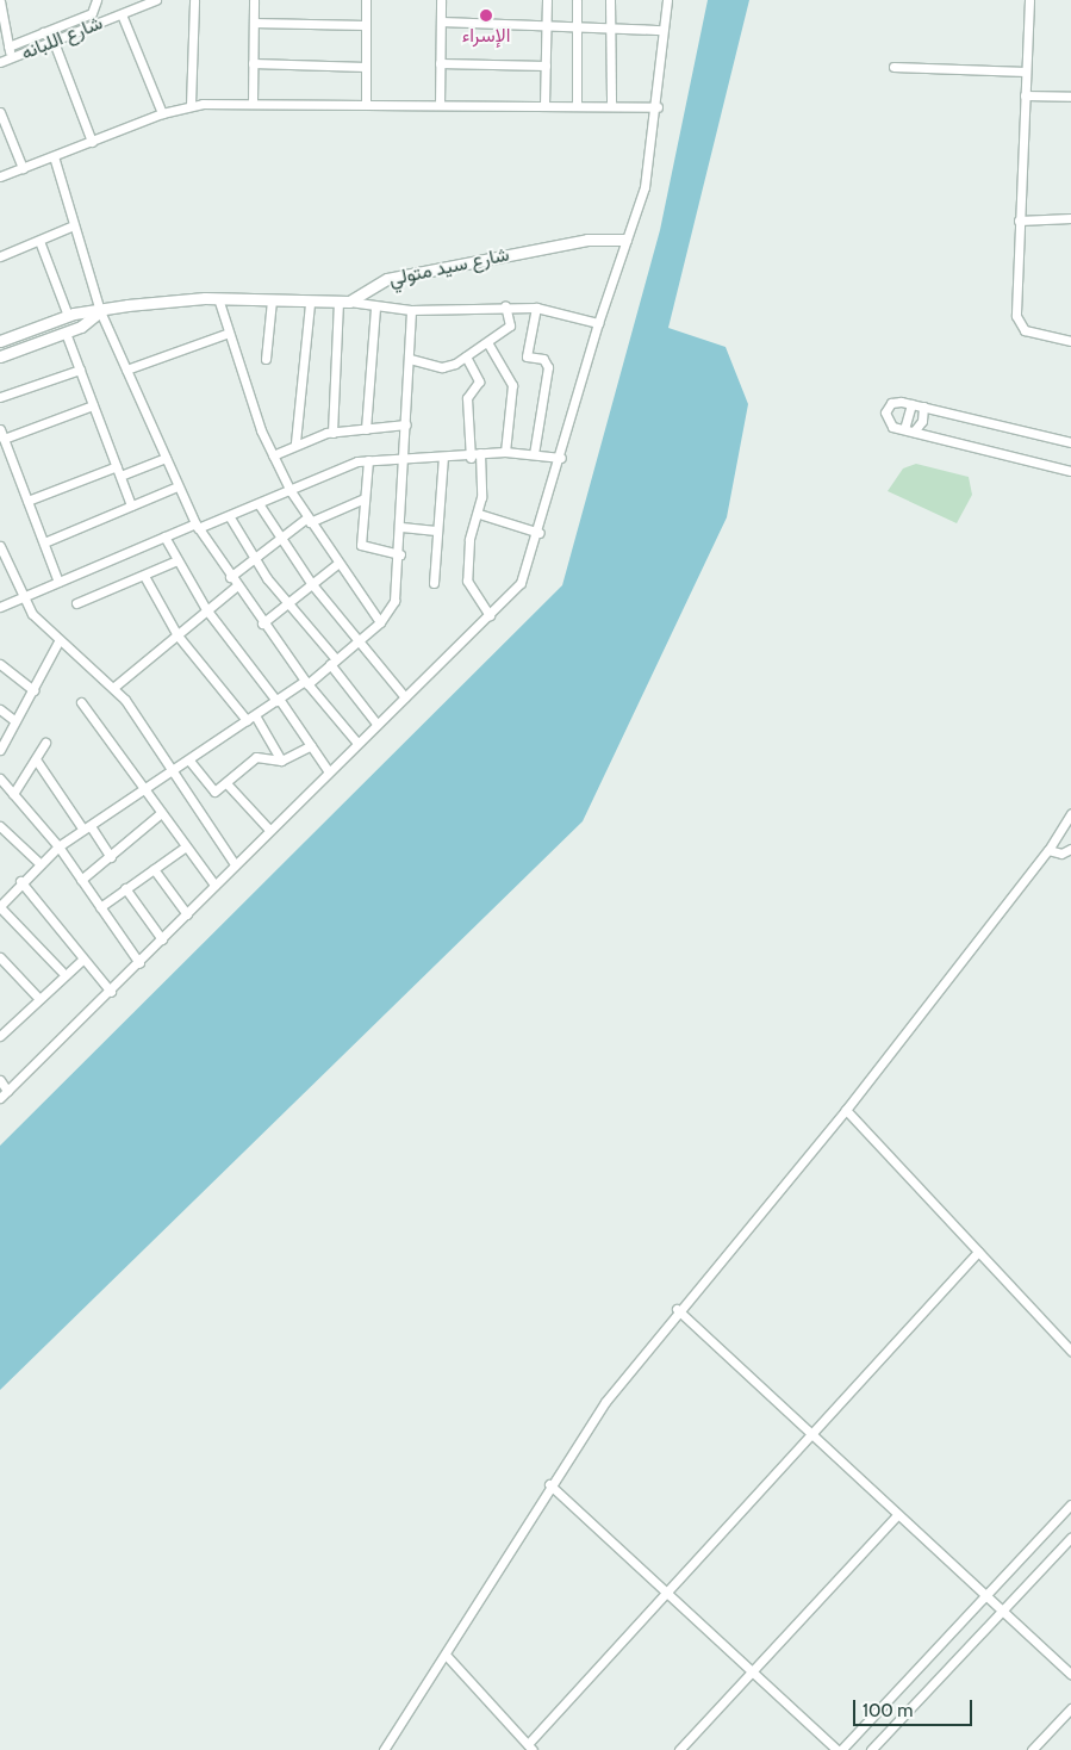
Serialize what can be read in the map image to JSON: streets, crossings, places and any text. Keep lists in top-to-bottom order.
{
  "streets": {
    "street": ["شارع اللبانه", "شارع سيد متولي"]
  },
  "places": ["الإسراء"],
  "scale_bar": "100 m"
}
